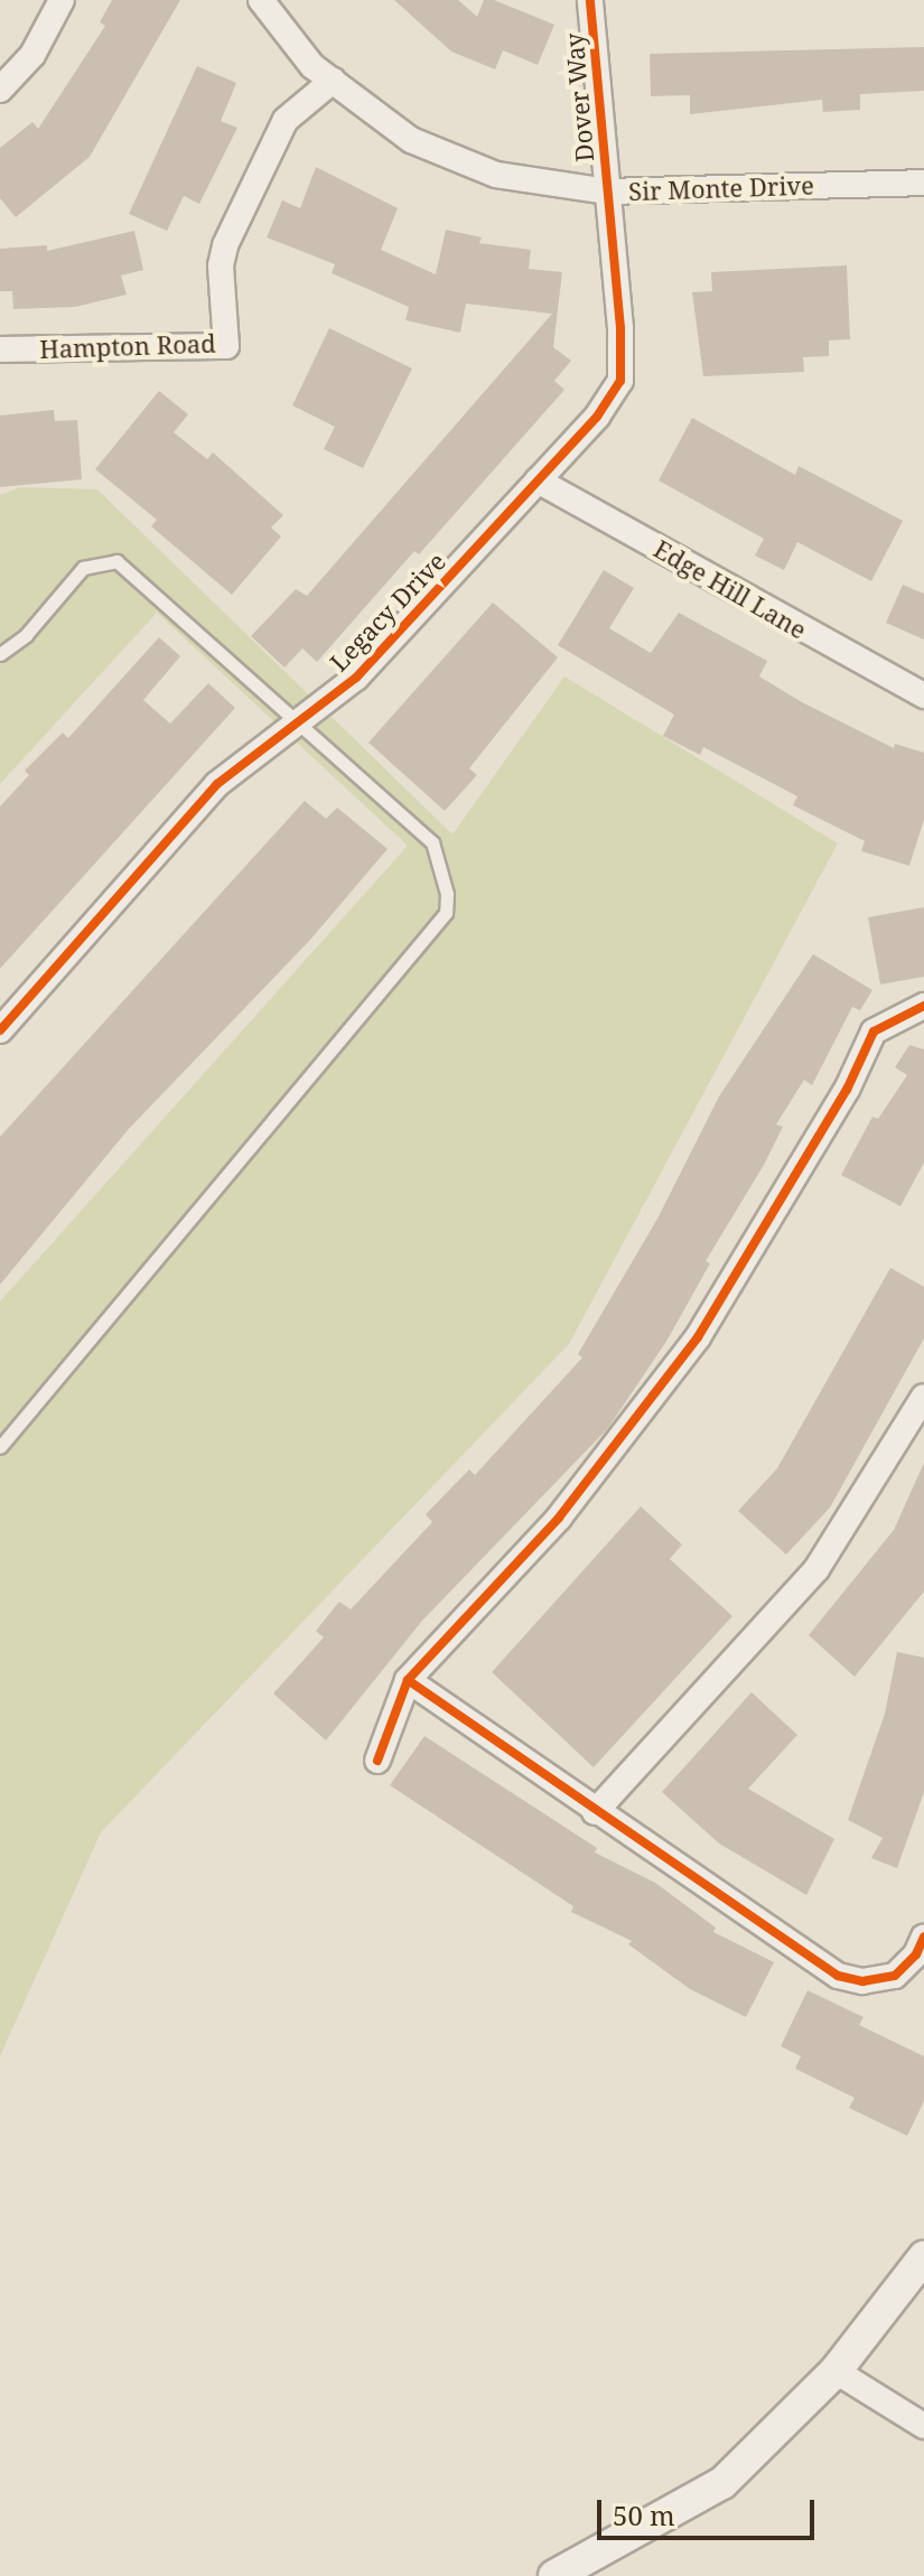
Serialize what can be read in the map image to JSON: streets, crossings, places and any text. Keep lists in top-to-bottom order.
{
  "streets": {
    "street": [
      "Dover Way",
      "Sir Monte Drive",
      "Hampton Road",
      "Edge Hill Lane",
      "Legacy Drive"
    ]
  },
  "crossings": [
    ["Dover Way", "Sir Monte Drive"],
    ["Dover Way", "Legacy Drive"],
    ["Sir Monte Drive", "Hampton Road"],
    ["Sir Monte Drive", "Legacy Drive"],
    ["Edge Hill Lane", "Legacy Drive"]
  ],
  "scale_bar": "50 m"
}
